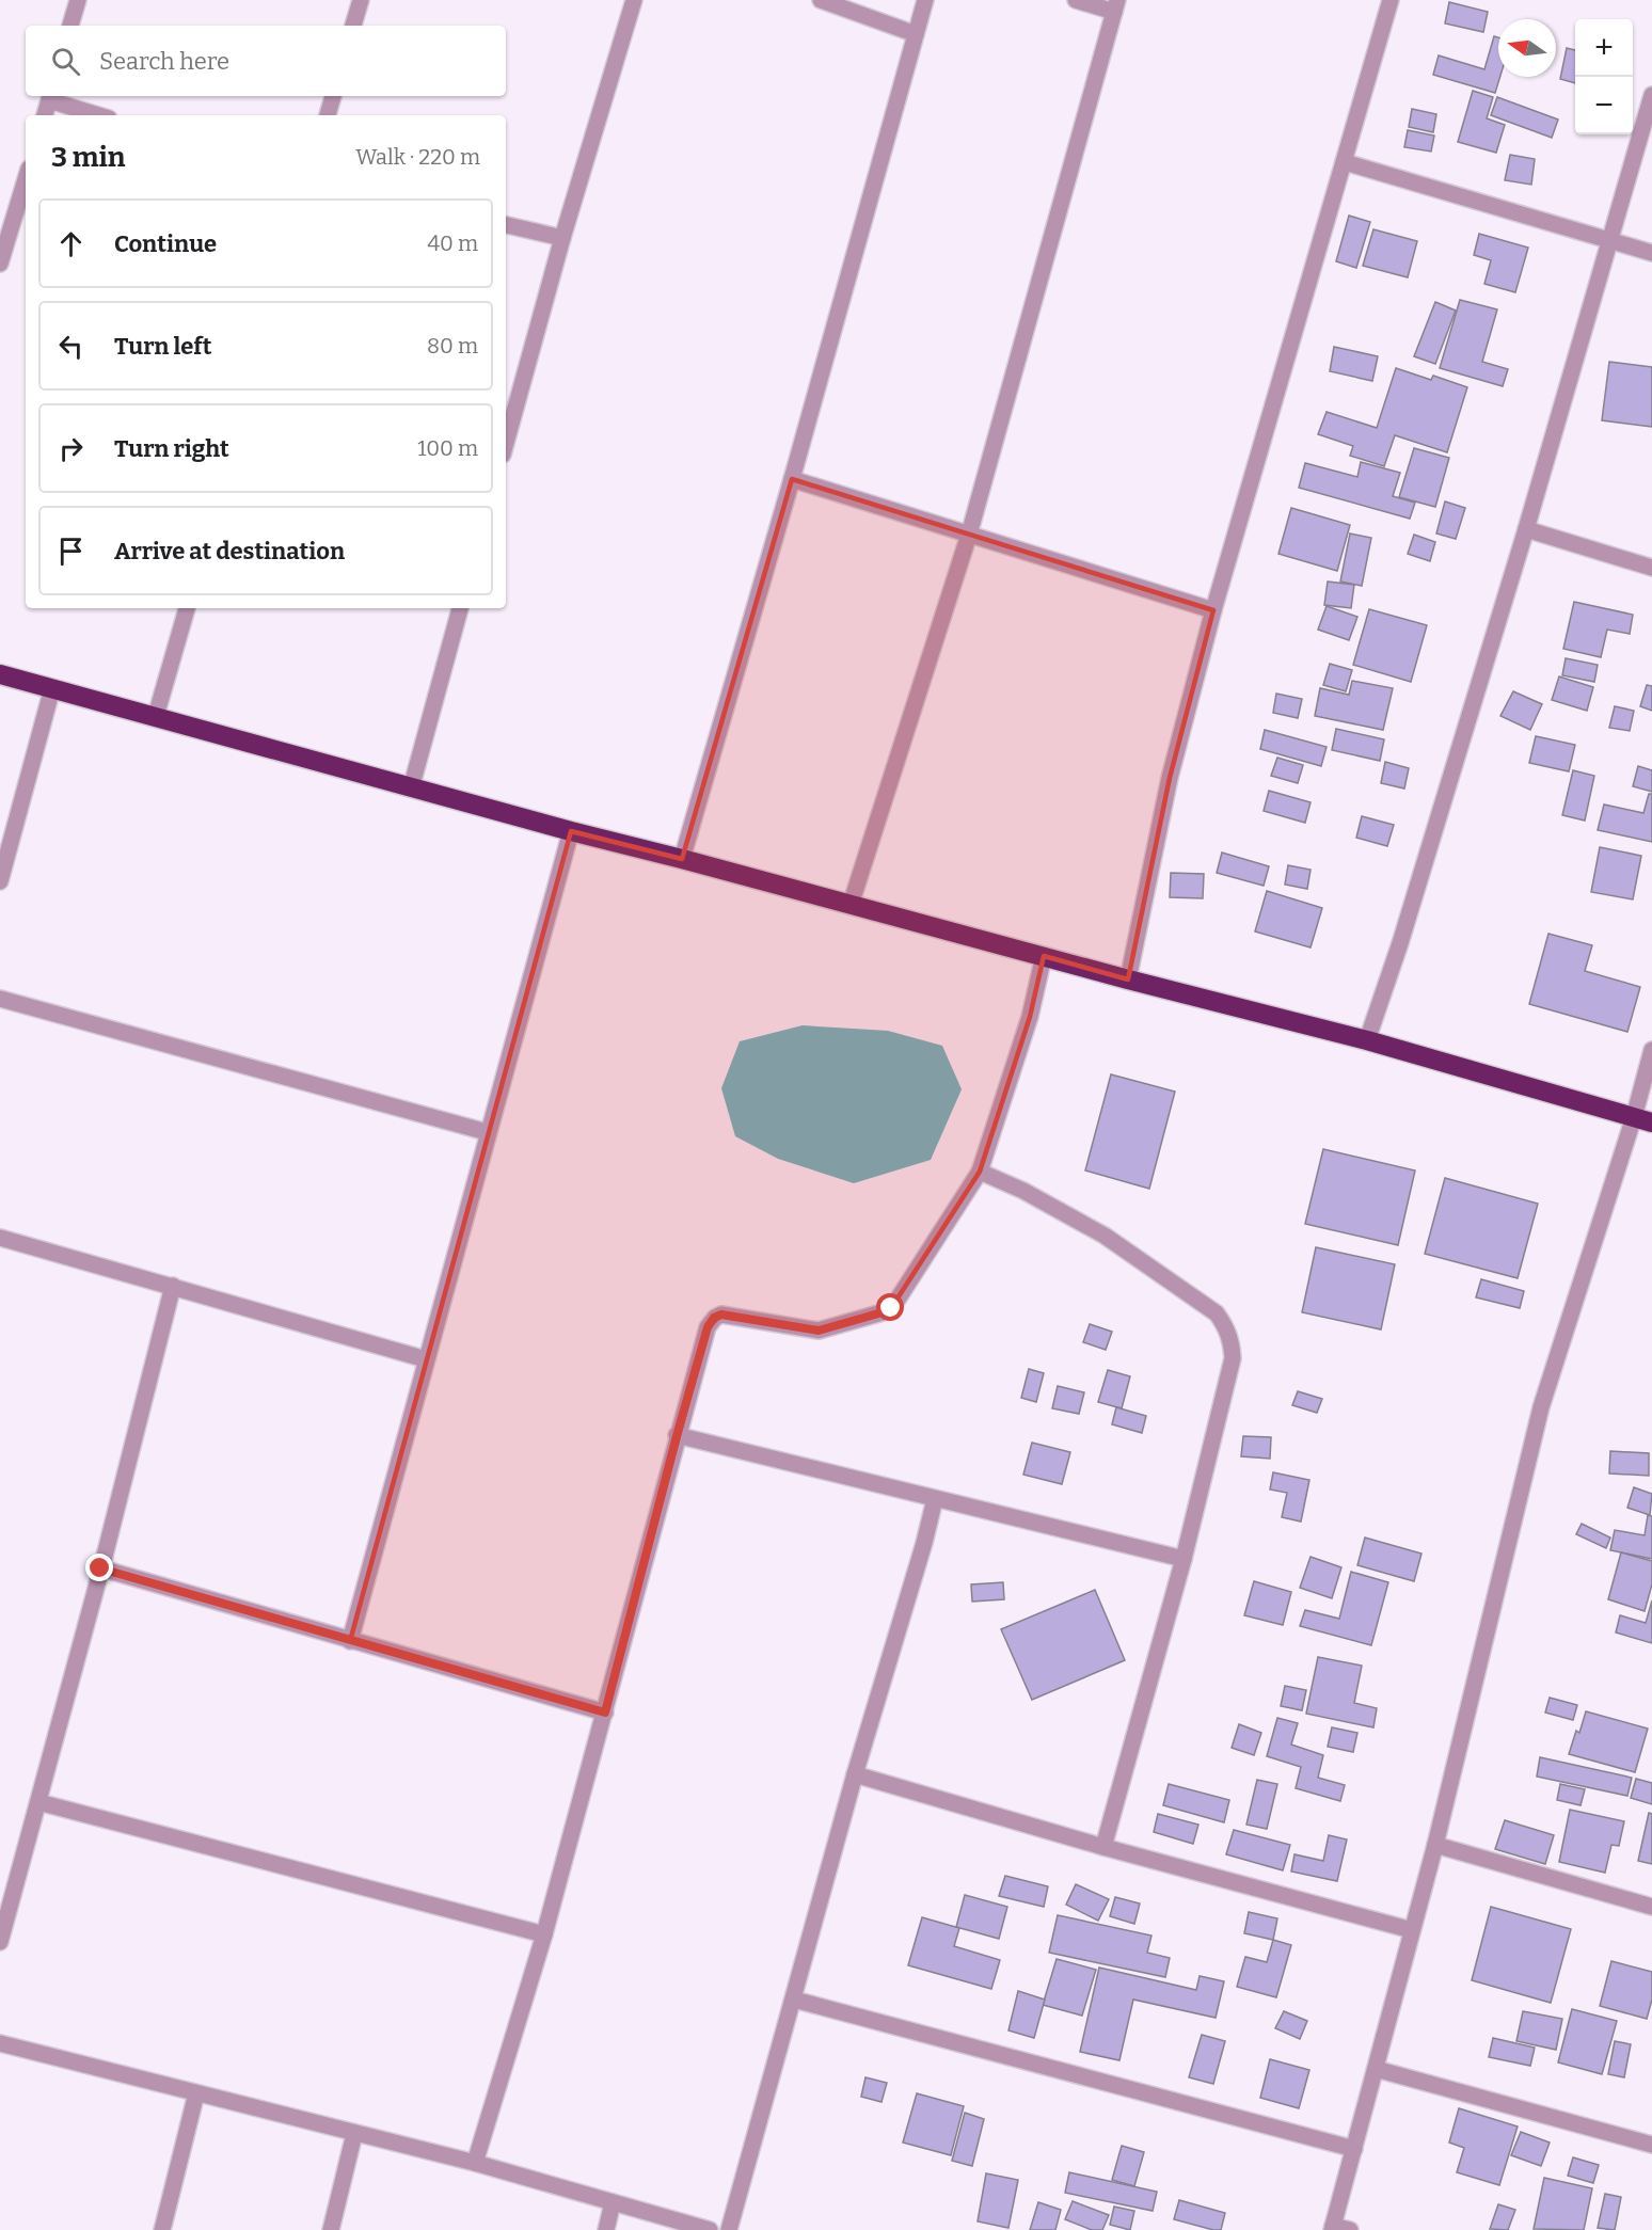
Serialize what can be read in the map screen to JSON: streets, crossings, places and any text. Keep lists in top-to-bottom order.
{
  "north": "left",
  "page": {
    "map_buttons": ["+", "−"],
    "search": "Search here",
    "heading": ["3 min", "Walk · 220 m"],
    "list": [
      ["Continue", "40 m"],
      ["Turn left", "80 m"],
      ["Turn right", "100 m"],
      "Arrive at destination"
    ]
  }
}
